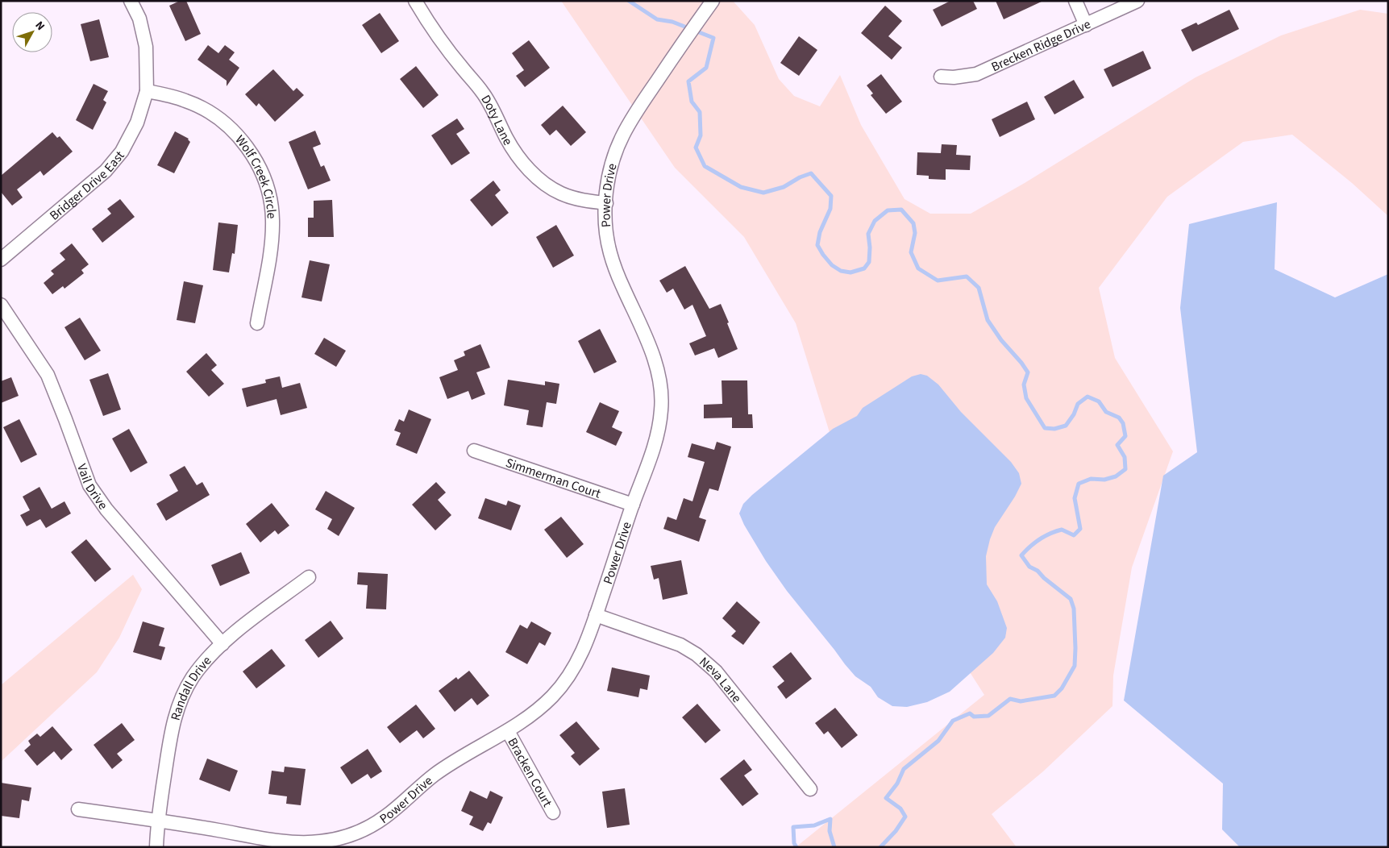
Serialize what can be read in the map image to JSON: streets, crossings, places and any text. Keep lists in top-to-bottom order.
{
  "streets": {
    "street": [
      "Brecken Ridge Drive",
      "Doty Lane",
      "Wolf Creek Circle",
      "Bridger Drive East",
      "Power Drive",
      "Simmerman Court",
      "Vail Drive",
      "Neva Lane",
      "Randall Drive",
      "Bracken Court"
    ]
  },
  "crossings": [
    ["Doty Lane", "Power Drive"],
    ["Wolf Creek Circle", "Bridger Drive East"],
    ["Power Drive", "Simmerman Court"],
    ["Power Drive", "Neva Lane"],
    ["Power Drive", "Randall Drive"],
    ["Power Drive", "Bracken Court"],
    ["Vail Drive", "Randall Drive"]
  ],
  "north": "top right"
}
